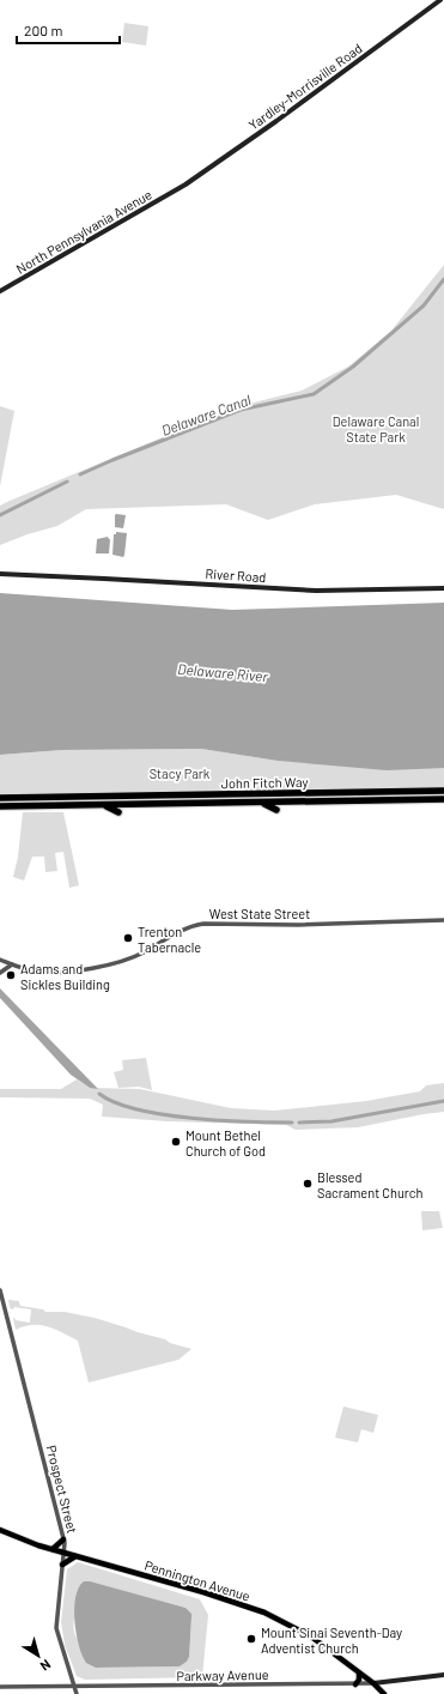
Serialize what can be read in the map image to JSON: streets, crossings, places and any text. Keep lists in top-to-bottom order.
{
  "streets": {
    "highway": ["John Fitch Way"],
    "main road": [
      "Yardley-Morrisville Road",
      "North Pennsylvania Avenue",
      "River Road",
      "Pennington Avenue",
      "Parkway Avenue"
    ],
    "street": ["West State Street", "Prospect Street"]
  },
  "crossings": [
    ["Yardley-Morrisville Road", "North Pennsylvania Avenue"],
    ["Prospect Street", "Pennington Avenue"],
    ["Prospect Street", "Parkway Avenue"],
    ["Pennington Avenue", "Parkway Avenue"]
  ],
  "water": ["Delaware Canal", "Delaware River"],
  "parks": ["Delaware Canal State Park", "Stacy Park"],
  "places": [
    "Trenton Tabernacle",
    "Adams and Sickles Building",
    "Mount Bethel Church of God",
    "Blessed Sacrament Church",
    "Mount Sinai Seventh-Day Adventist Church"
  ],
  "scale_bar": "200 m",
  "north": "bottom right"
}
